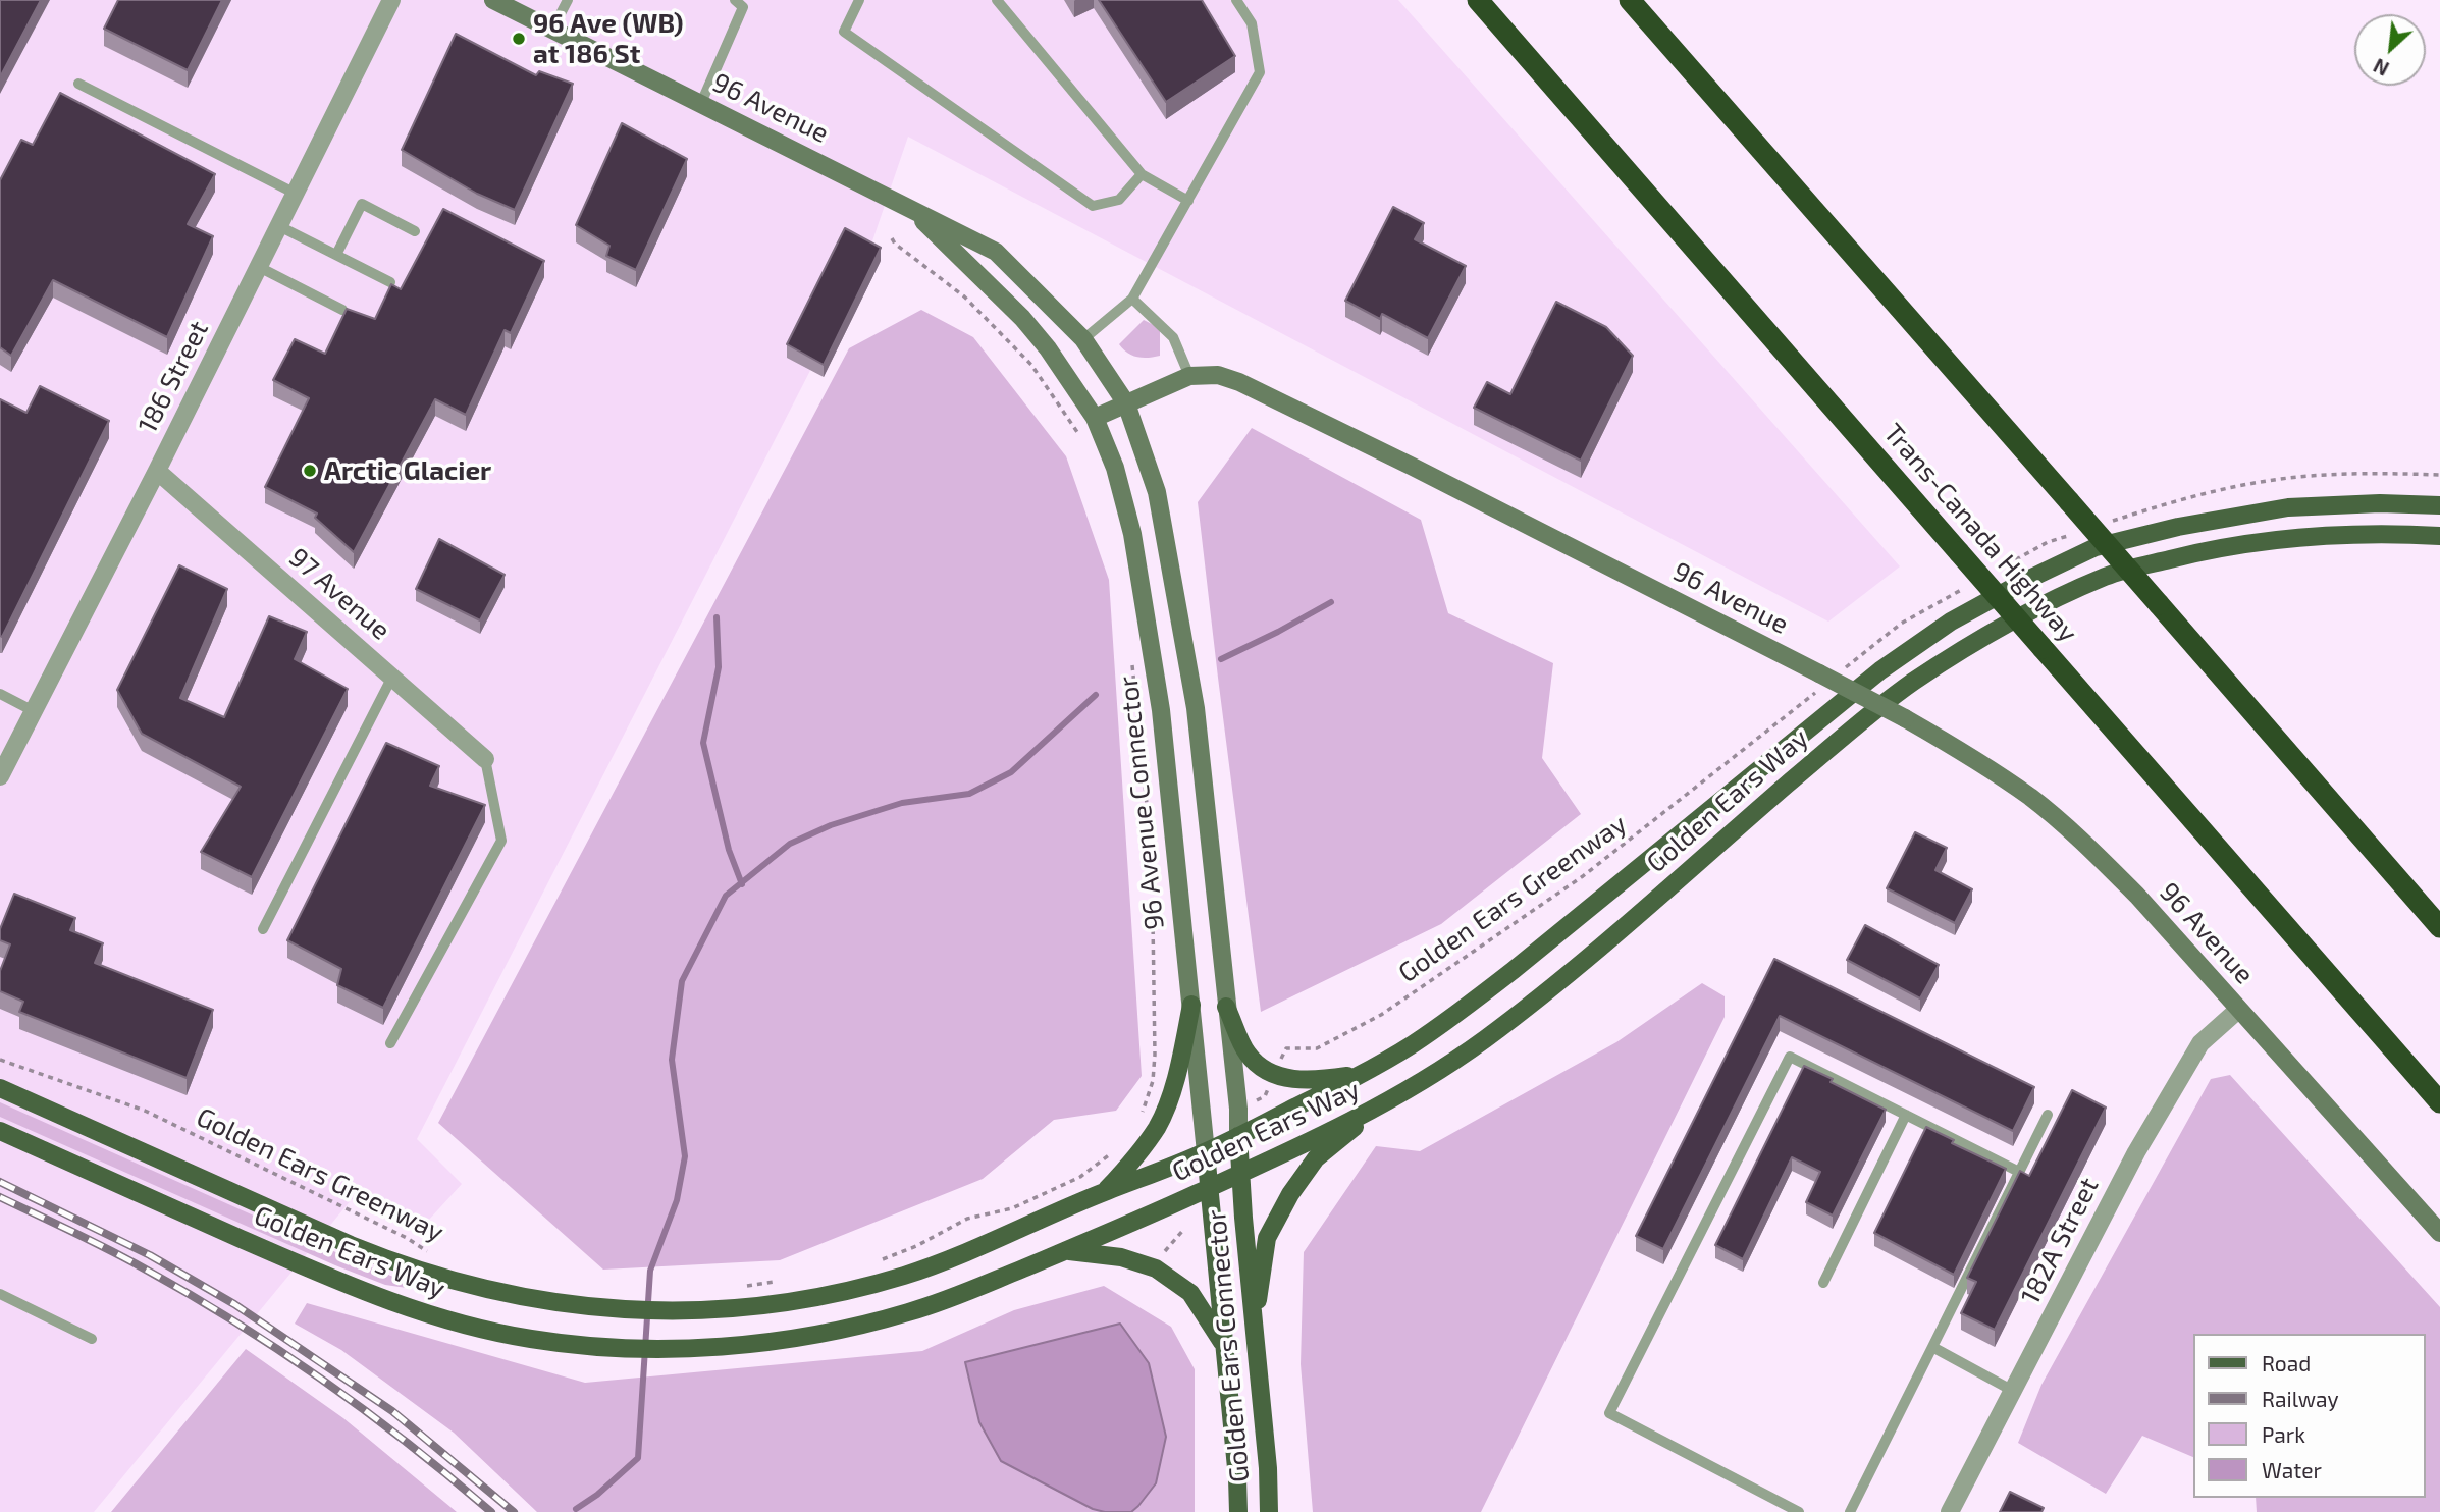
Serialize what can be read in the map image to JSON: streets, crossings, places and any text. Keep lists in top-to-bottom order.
{
  "streets": {
    "highway": ["Trans-Canada Highway"],
    "main road": [
      "96 Avenue",
      "Golden Ears Way",
      "96 Avenue Connector",
      "Golden Ears Connector"
    ],
    "street": ["186 Street", "97 Avenue", "182A Street"],
    "path": ["Golden Ears Greenway"]
  },
  "crossings": [
    ["96 Avenue", "96 Avenue Connector"],
    ["96 Avenue", "182A Street"],
    ["186 Street", "97 Avenue"],
    ["Golden Ears Way", "96 Avenue Connector"],
    ["Golden Ears Way", "Golden Ears Connector"],
    ["96 Avenue Connector", "Golden Ears Connector"]
  ],
  "places": ["96 Ave (WB) at 186 St", "Arctic Glacier"],
  "legend": [
    "Road",
    "Railway",
    "Park",
    "Water"
  ],
  "north": "bottom left"
}
